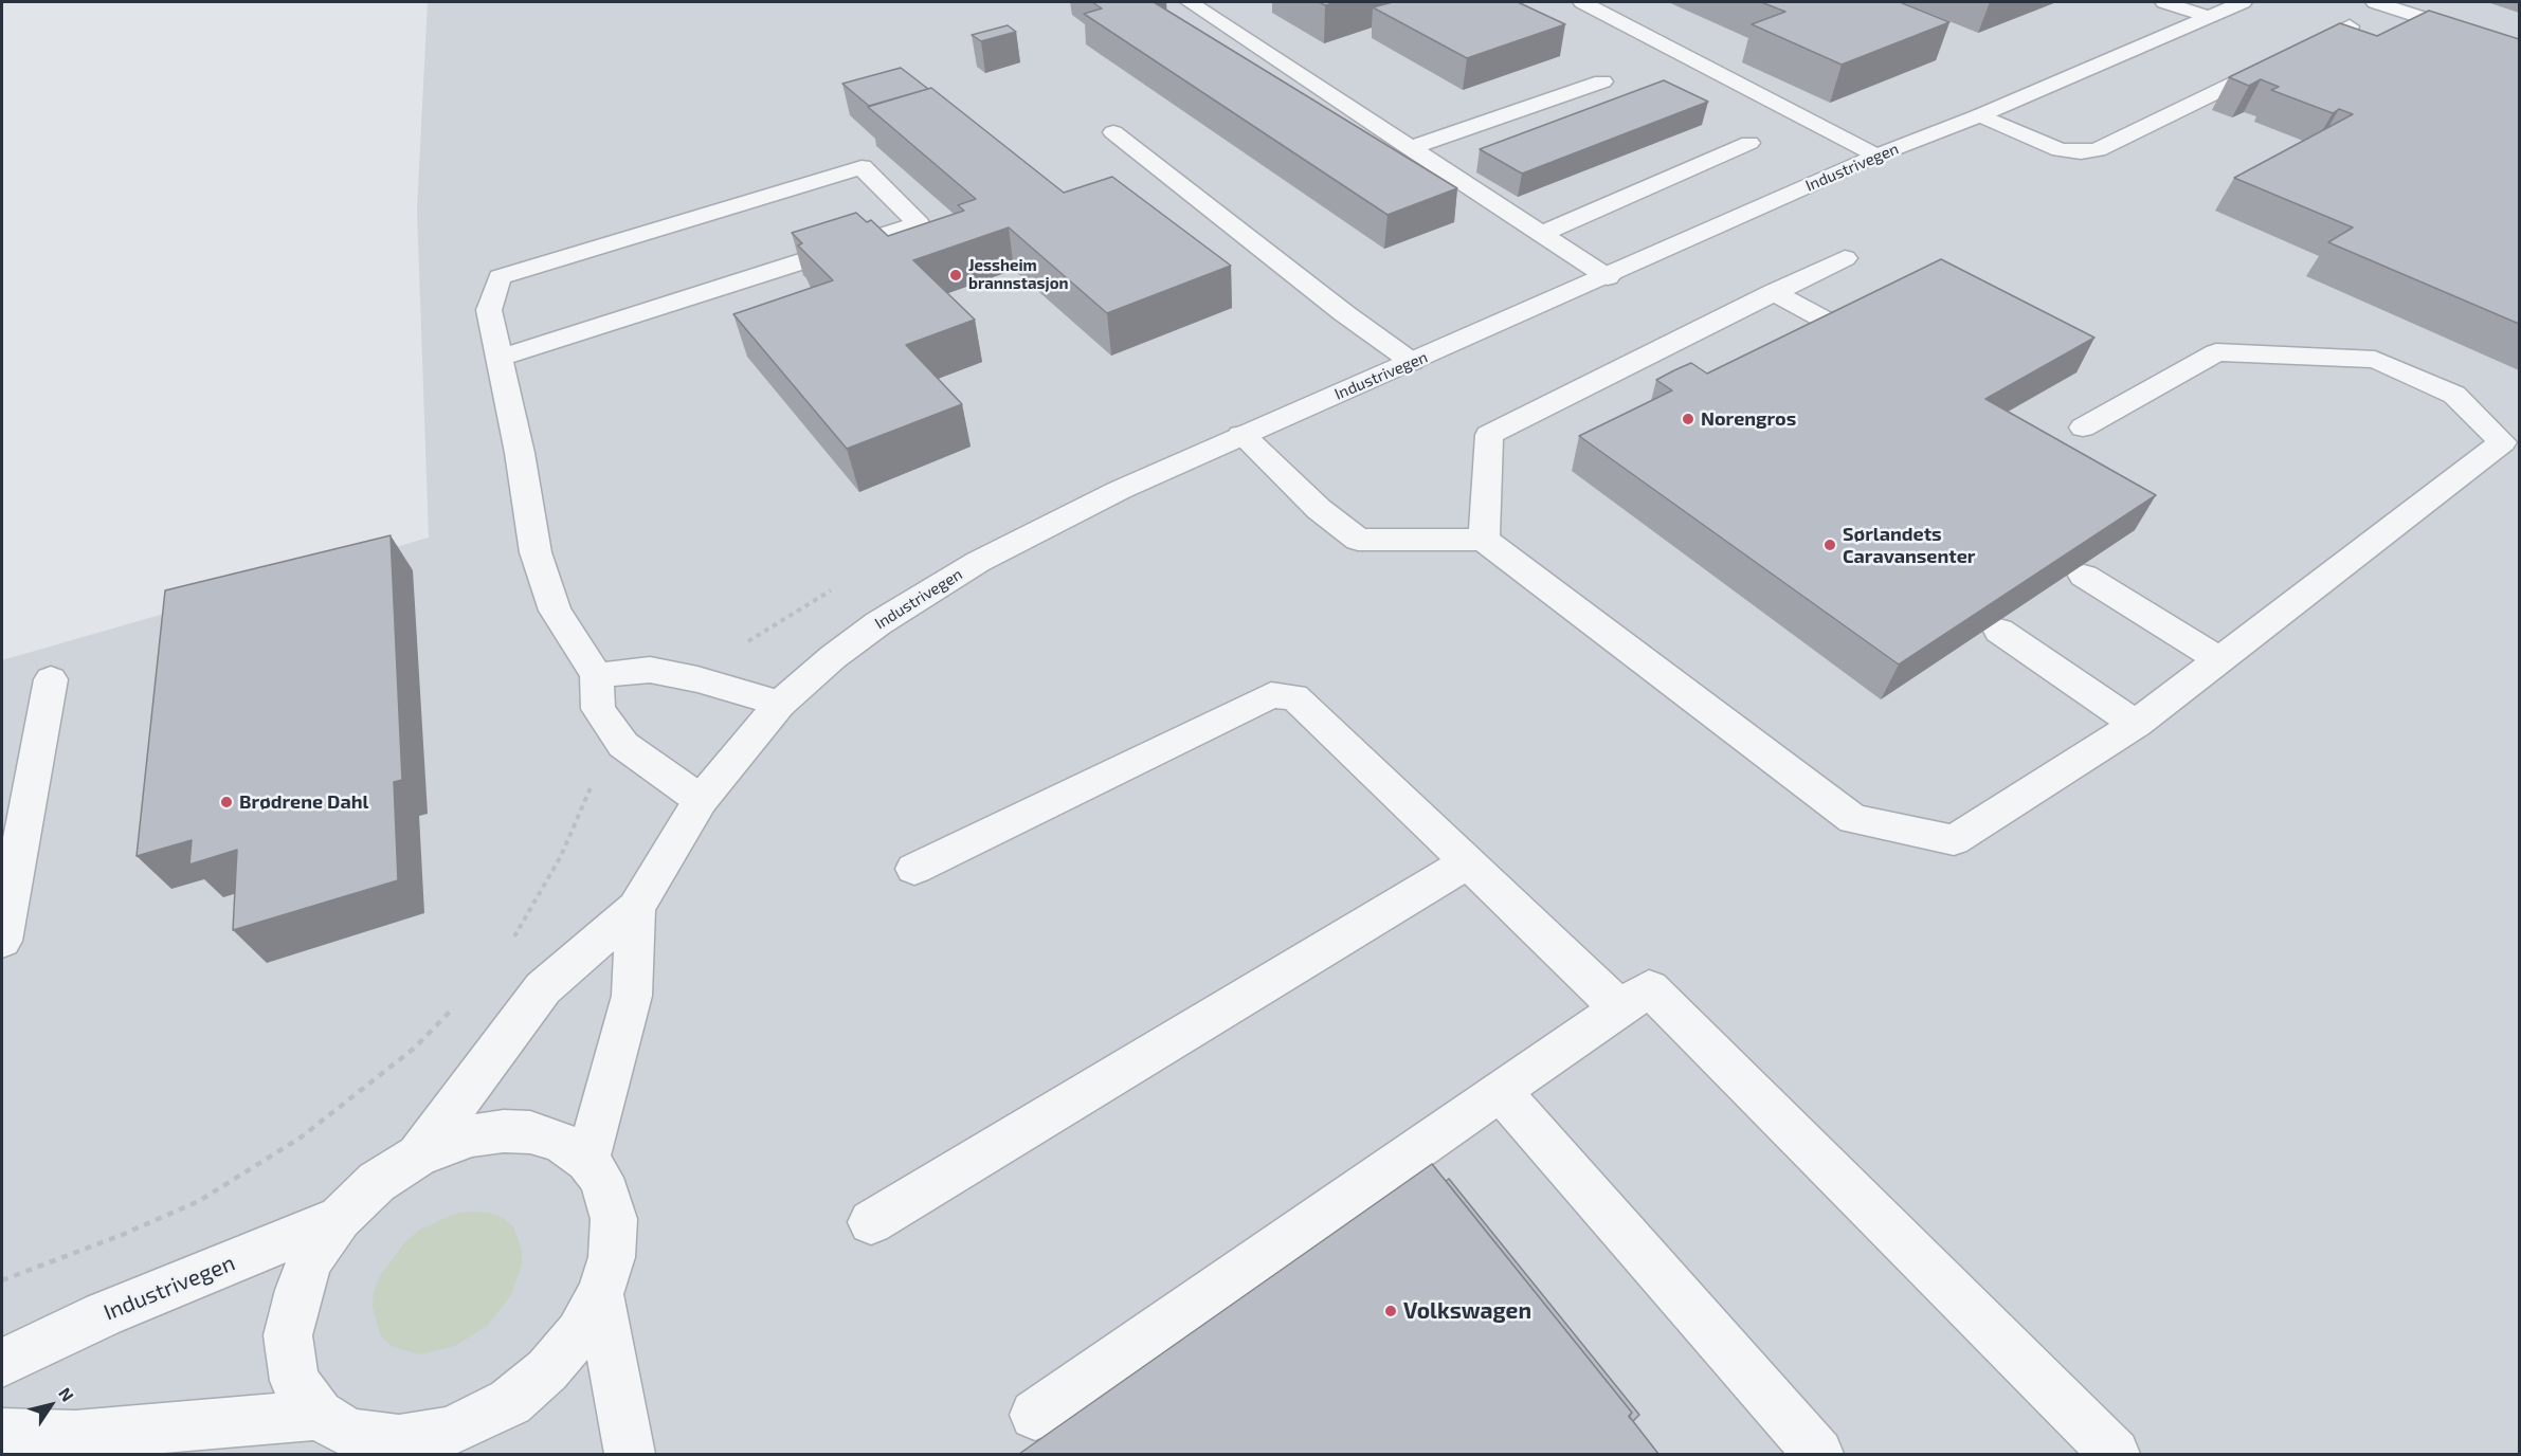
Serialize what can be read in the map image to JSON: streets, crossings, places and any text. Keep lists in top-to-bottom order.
{
  "streets": {
    "street": ["Industrivegen"]
  },
  "places": [
    "Jessheim brannstasjon",
    "Norengros",
    "Sørlandets Caravansenter",
    "Brødrene Dahl",
    "Volkswagen"
  ],
  "north": "top right"
}
